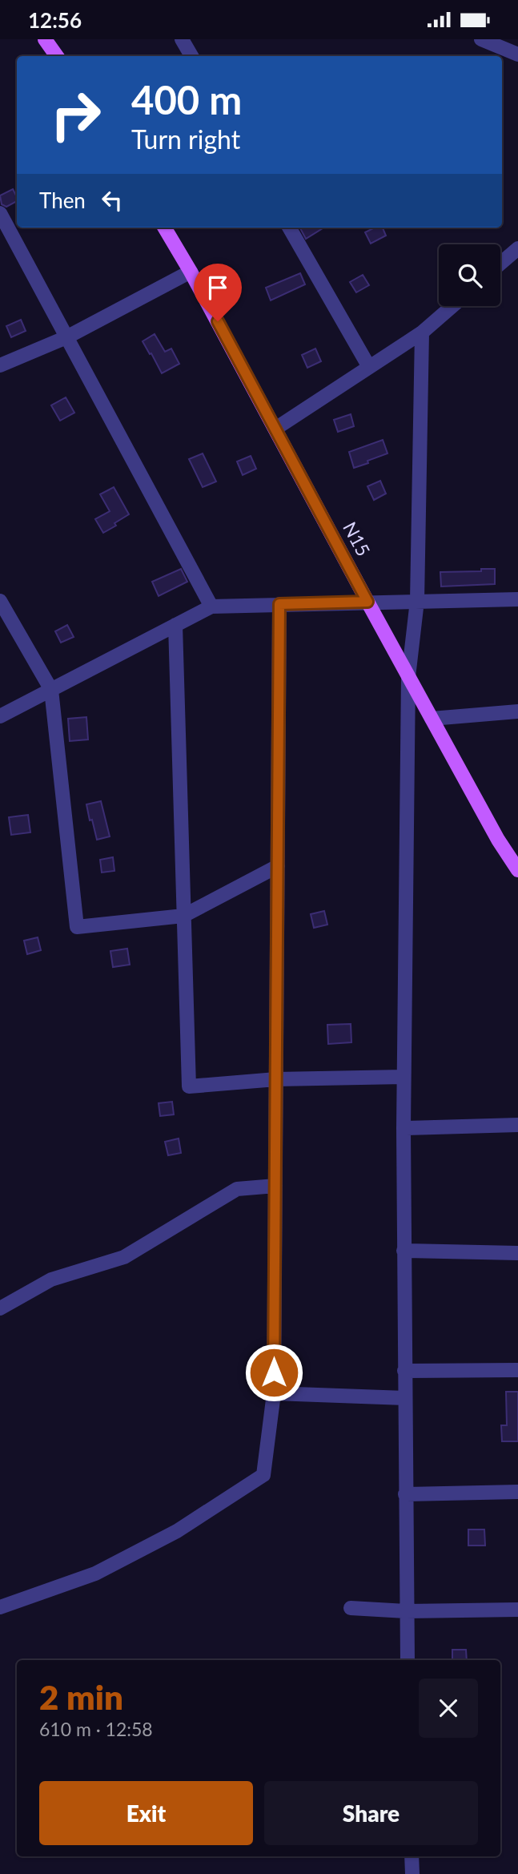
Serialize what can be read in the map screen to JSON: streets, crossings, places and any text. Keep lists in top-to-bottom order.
{
  "streets": {
    "main road": ["N15"]
  },
  "page": {
    "status": "12:56",
    "turn": ["400 m", "Turn right"],
    "then": "Then",
    "heading": ["2 min", "610 m · 12:58"],
    "buttons": ["Exit", "Share"]
  }
}
